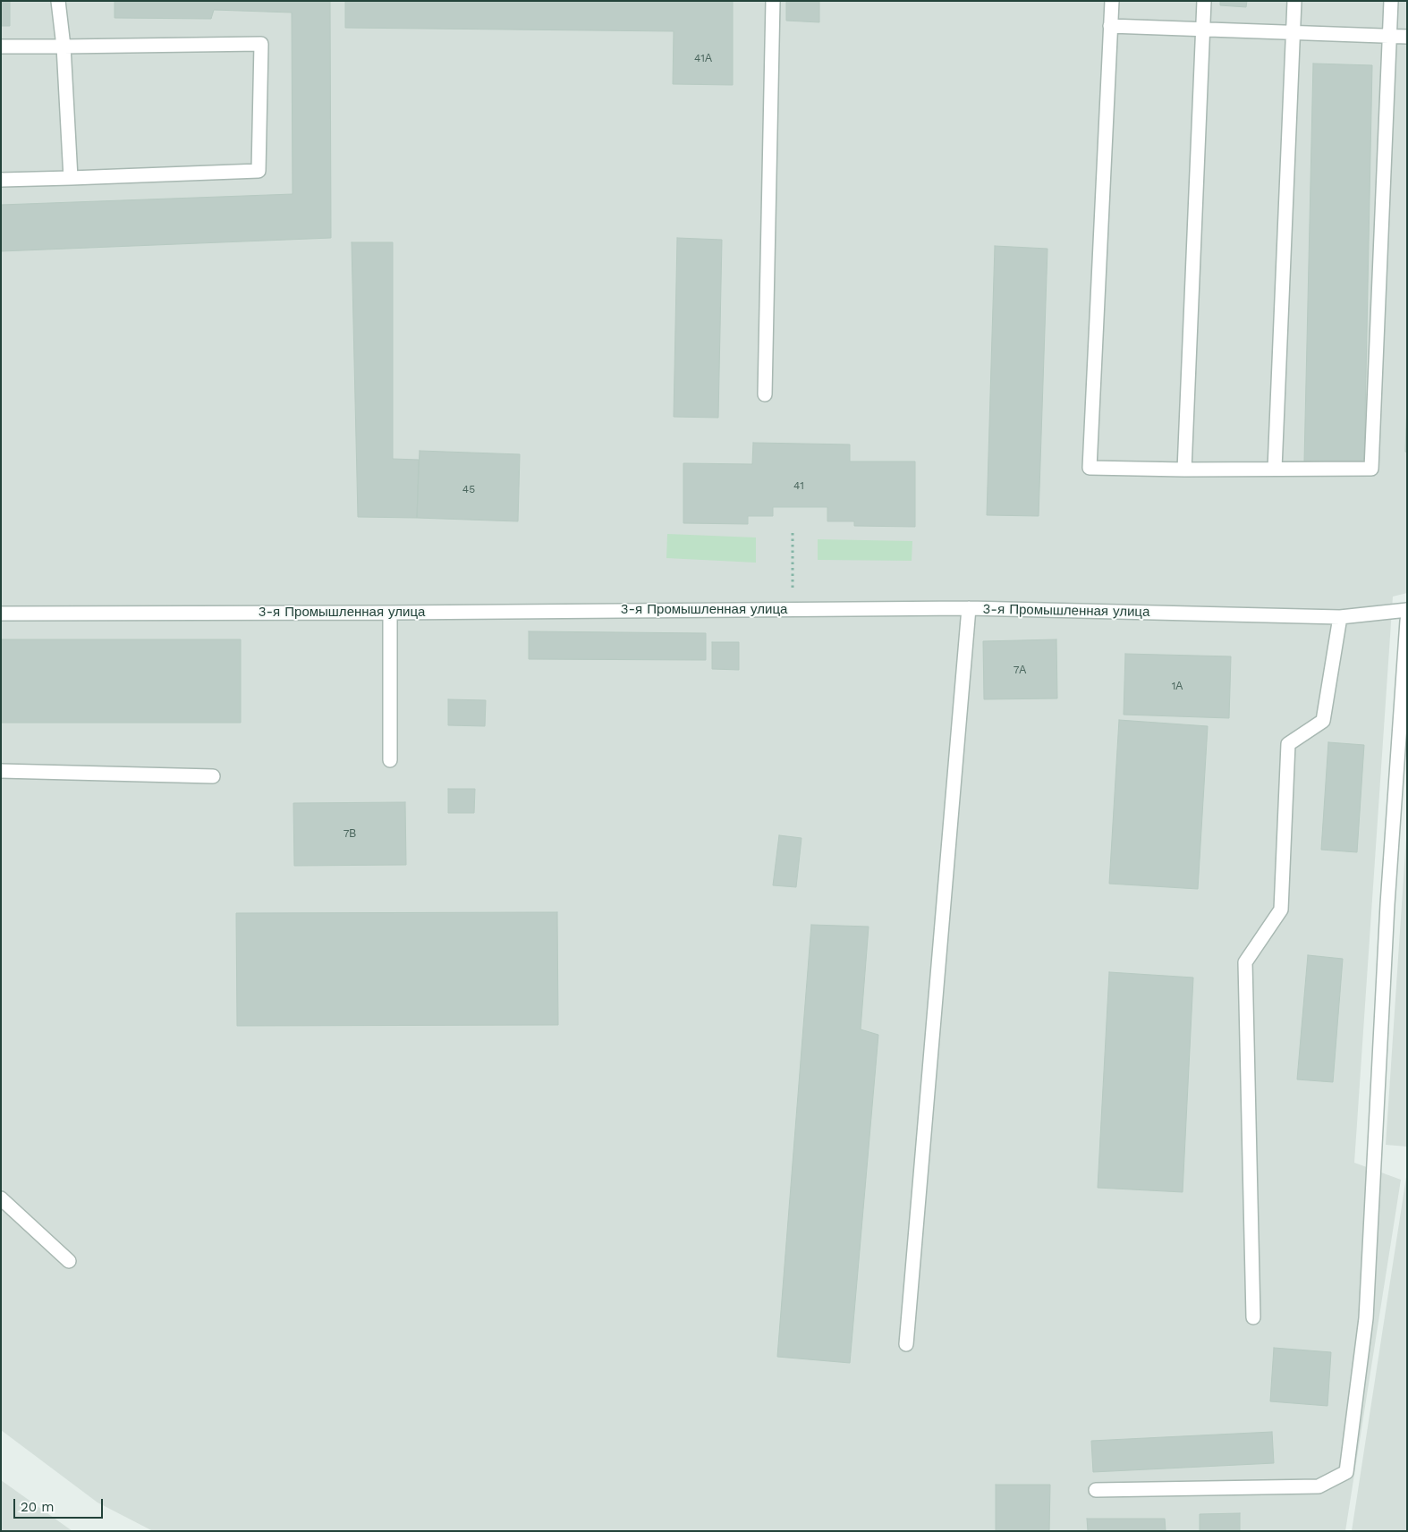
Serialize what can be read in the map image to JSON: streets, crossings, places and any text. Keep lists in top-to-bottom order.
{
  "streets": {
    "street": ["3-я Промышленная улица"]
  },
  "house_numbers": [
    "41А",
    "41",
    "45",
    "7А",
    "1А",
    "7В"
  ],
  "scale_bar": "20 m"
}
